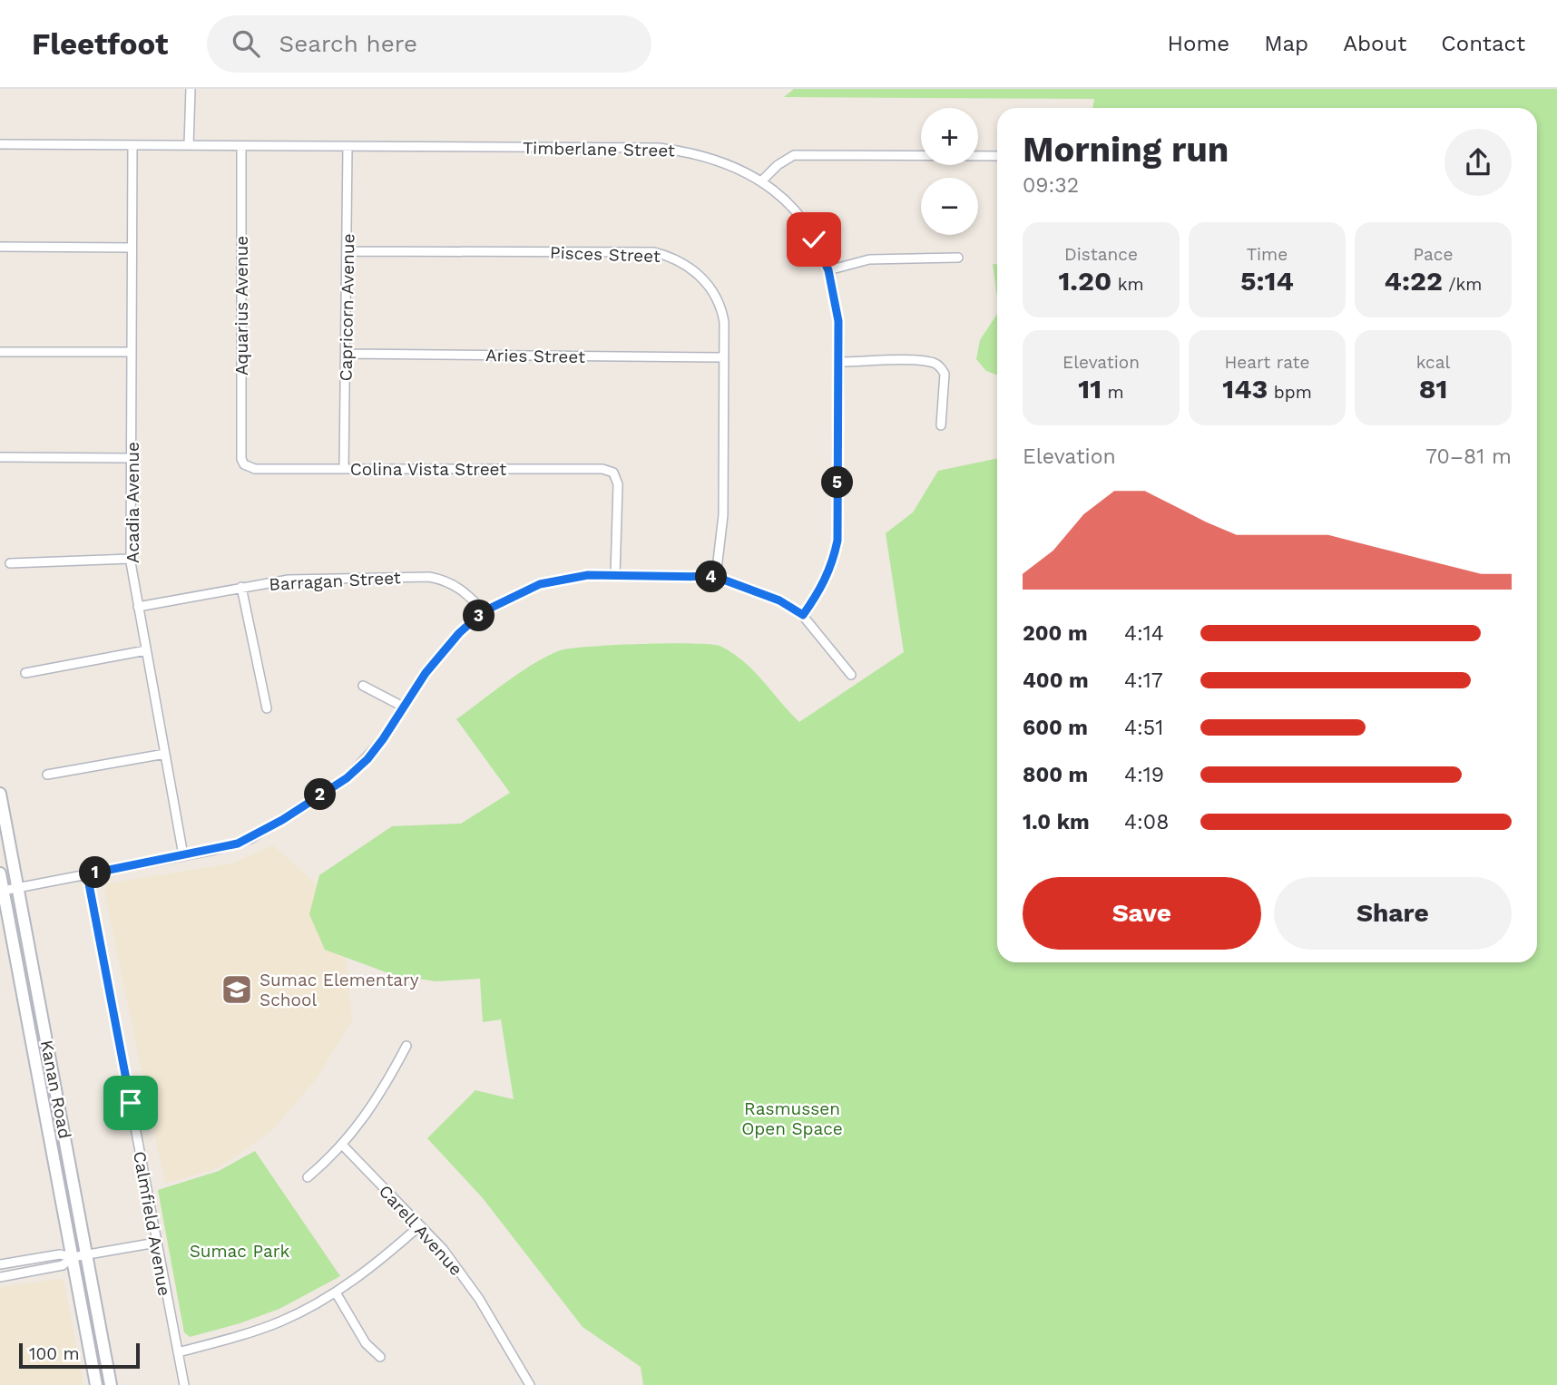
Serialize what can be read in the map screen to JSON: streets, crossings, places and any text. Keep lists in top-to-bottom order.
{
  "streets": {
    "main road": ["Kanan Road"],
    "street": [
      "Timberlane Street",
      "Pisces Street",
      "Aquarius Avenue",
      "Capricorn Avenue",
      "Aries Street",
      "Colina Vista Street",
      "Acadia Avenue",
      "Barragan Street",
      "Calmfield Avenue",
      "Carell Avenue"
    ]
  },
  "crossings": [
    ["Timberlane Street", "Aquarius Avenue"],
    ["Timberlane Street", "Capricorn Avenue"],
    ["Timberlane Street", "Acadia Avenue"],
    ["Pisces Street", "Capricorn Avenue"],
    ["Pisces Street", "Aries Street"],
    ["Aquarius Avenue", "Colina Vista Street"],
    ["Capricorn Avenue", "Aries Street"],
    ["Capricorn Avenue", "Colina Vista Street"],
    ["Acadia Avenue", "Barragan Street"]
  ],
  "parks": ["Rasmussen Open Space", "Sumac Park"],
  "places": {
    "school or university": ["Sumac Elementary School"]
  },
  "scale_bar": "100 m",
  "page": {
    "header": "Fleetfoot",
    "search": "Search here",
    "nav": [
      "Home",
      "Map",
      "About",
      "Contact"
    ],
    "map_buttons": ["+", "−"],
    "heading": ["Morning run", "09:32"],
    "stats": [
      ["Distance", "1.20 km"],
      ["Time", "5:14"],
      ["Pace", "4:22 /km"],
      ["Elevation", "11 m"],
      ["Heart rate", "143 bpm"],
      ["kcal", "81"]
    ],
    "chart": ["Elevation", "70–81 m"],
    "pins": [
      "5",
      "4",
      "3",
      "2",
      "1"
    ],
    "list": [
      {
        "name": "200 m",
        "note": "4:14"
      },
      {
        "name": "400 m",
        "note": "4:17"
      },
      {
        "name": "600 m",
        "note": "4:51"
      },
      {
        "name": "800 m",
        "note": "4:19"
      },
      {
        "name": "1.0 km",
        "note": "4:08"
      }
    ],
    "buttons": ["Save", "Share"],
    "scale": "100 m"
  }
}
